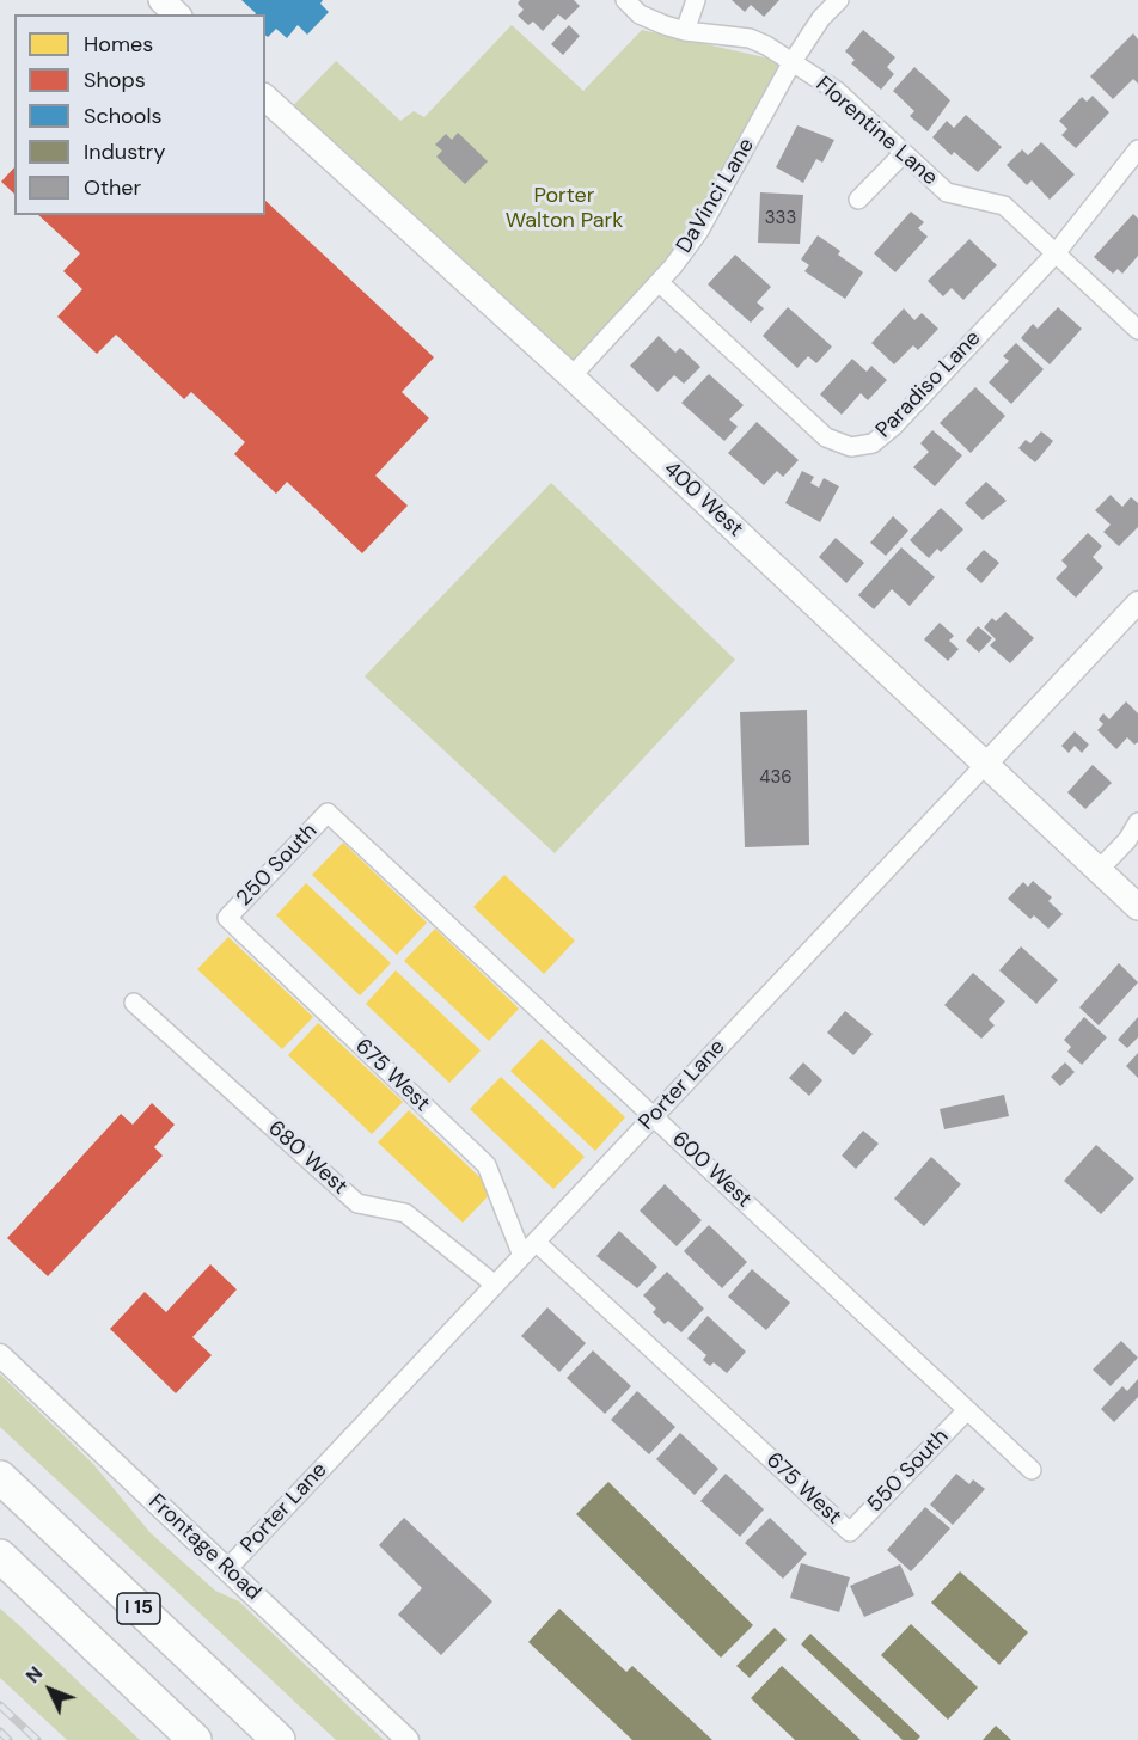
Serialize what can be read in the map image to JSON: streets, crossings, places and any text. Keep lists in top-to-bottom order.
{
  "streets": {
    "highway": ["I 15"],
    "main road": ["400 West"],
    "street": [
      "Florentine Lane",
      "DaVinci Lane",
      "Paradiso Lane",
      "250 South",
      "675 West",
      "Porter Lane",
      "680 West",
      "600 West",
      "550 South",
      "Frontage Road"
    ]
  },
  "crossings": [
    ["Florentine Lane", "DaVinci Lane"],
    ["Florentine Lane", "Paradiso Lane"],
    ["DaVinci Lane", "Paradiso Lane"],
    ["DaVinci Lane", "400 West"],
    ["400 West", "Porter Lane"],
    ["250 South", "675 West"],
    ["250 South", "600 West"],
    ["675 West", "Porter Lane"],
    ["675 West", "550 South"],
    ["Porter Lane", "680 West"],
    ["Porter Lane", "600 West"],
    ["Porter Lane", "Frontage Road"],
    ["600 West", "550 South"]
  ],
  "parks": ["Porter Walton Park"],
  "house_numbers": ["333", "436"],
  "legend": [
    "Homes",
    "Shops",
    "Schools",
    "Industry",
    "Other"
  ],
  "north": "top left"
}
